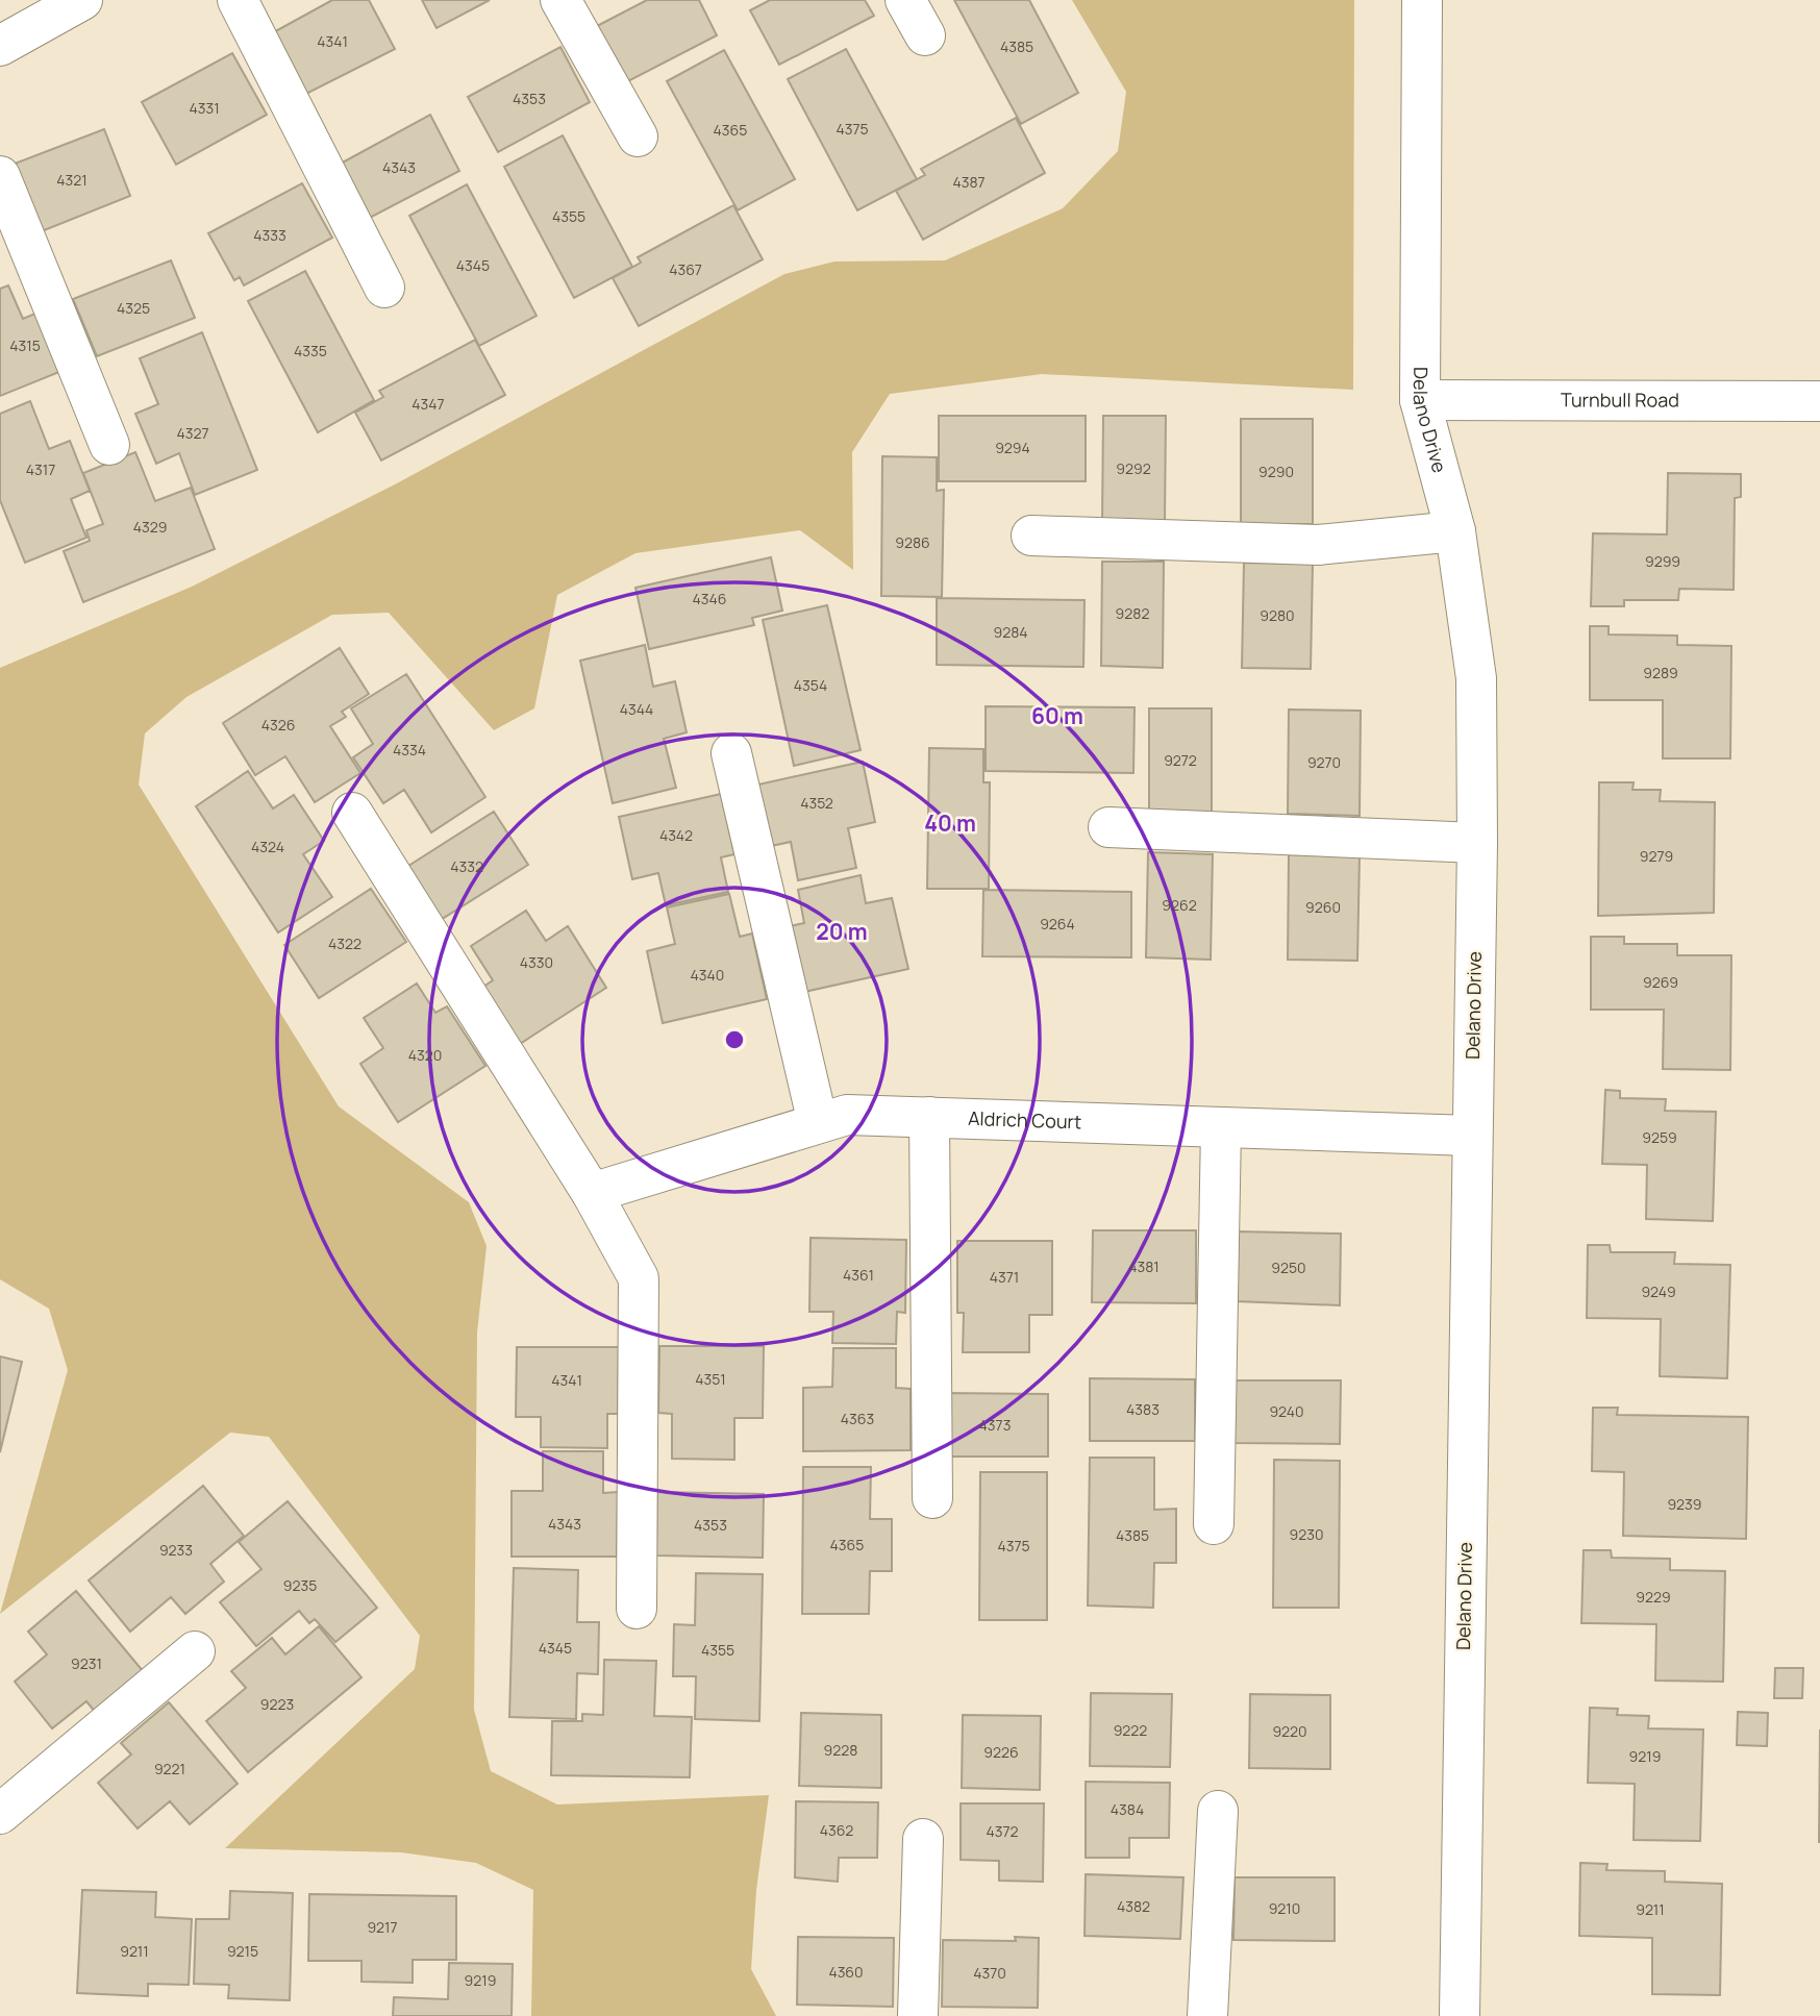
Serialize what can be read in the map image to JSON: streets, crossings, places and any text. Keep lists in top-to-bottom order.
{
  "streets": {
    "street": ["Turnbull Road", "Delano Drive", "Aldrich Court"]
  },
  "crossings": [
    ["Turnbull Road", "Delano Drive"],
    ["Delano Drive", "Aldrich Court"]
  ],
  "house_numbers": [
    "4341",
    "4385",
    "4353",
    "4331",
    "4375",
    "4365",
    "4343",
    "4321",
    "4387",
    "4355",
    "4333",
    "4345",
    "4367",
    "4325",
    "4315",
    "4335",
    "4347",
    "4327",
    "9294",
    "9292",
    "4317",
    "9290",
    "4329",
    "9286",
    "9299",
    "4346",
    "9282",
    "9280",
    "9284",
    "9289",
    "4354",
    "4344",
    "4326",
    "4334",
    "9272",
    "9270",
    "4352",
    "4342",
    "4324",
    "9279",
    "4332",
    "9262",
    "9260",
    "9264",
    "4322",
    "4330",
    "4340",
    "9269",
    "4320",
    "9259",
    "4381",
    "9250",
    "4361",
    "4371",
    "9249",
    "4351",
    "4341",
    "4383",
    "9240",
    "4363",
    "4373",
    "9239",
    "4343",
    "4353",
    "9230",
    "4385",
    "4365",
    "4375",
    "9233",
    "9235",
    "9229",
    "4345",
    "4355",
    "9231",
    "9223",
    "9222",
    "9220",
    "9228",
    "9226",
    "9219",
    "9221",
    "4384",
    "4362",
    "4372",
    "4382",
    "9210",
    "9211",
    "9217",
    "9211",
    "9215",
    "4360",
    "4370",
    "9219"
  ],
  "rings": ["60 m", "40 m", "20 m"]
}
